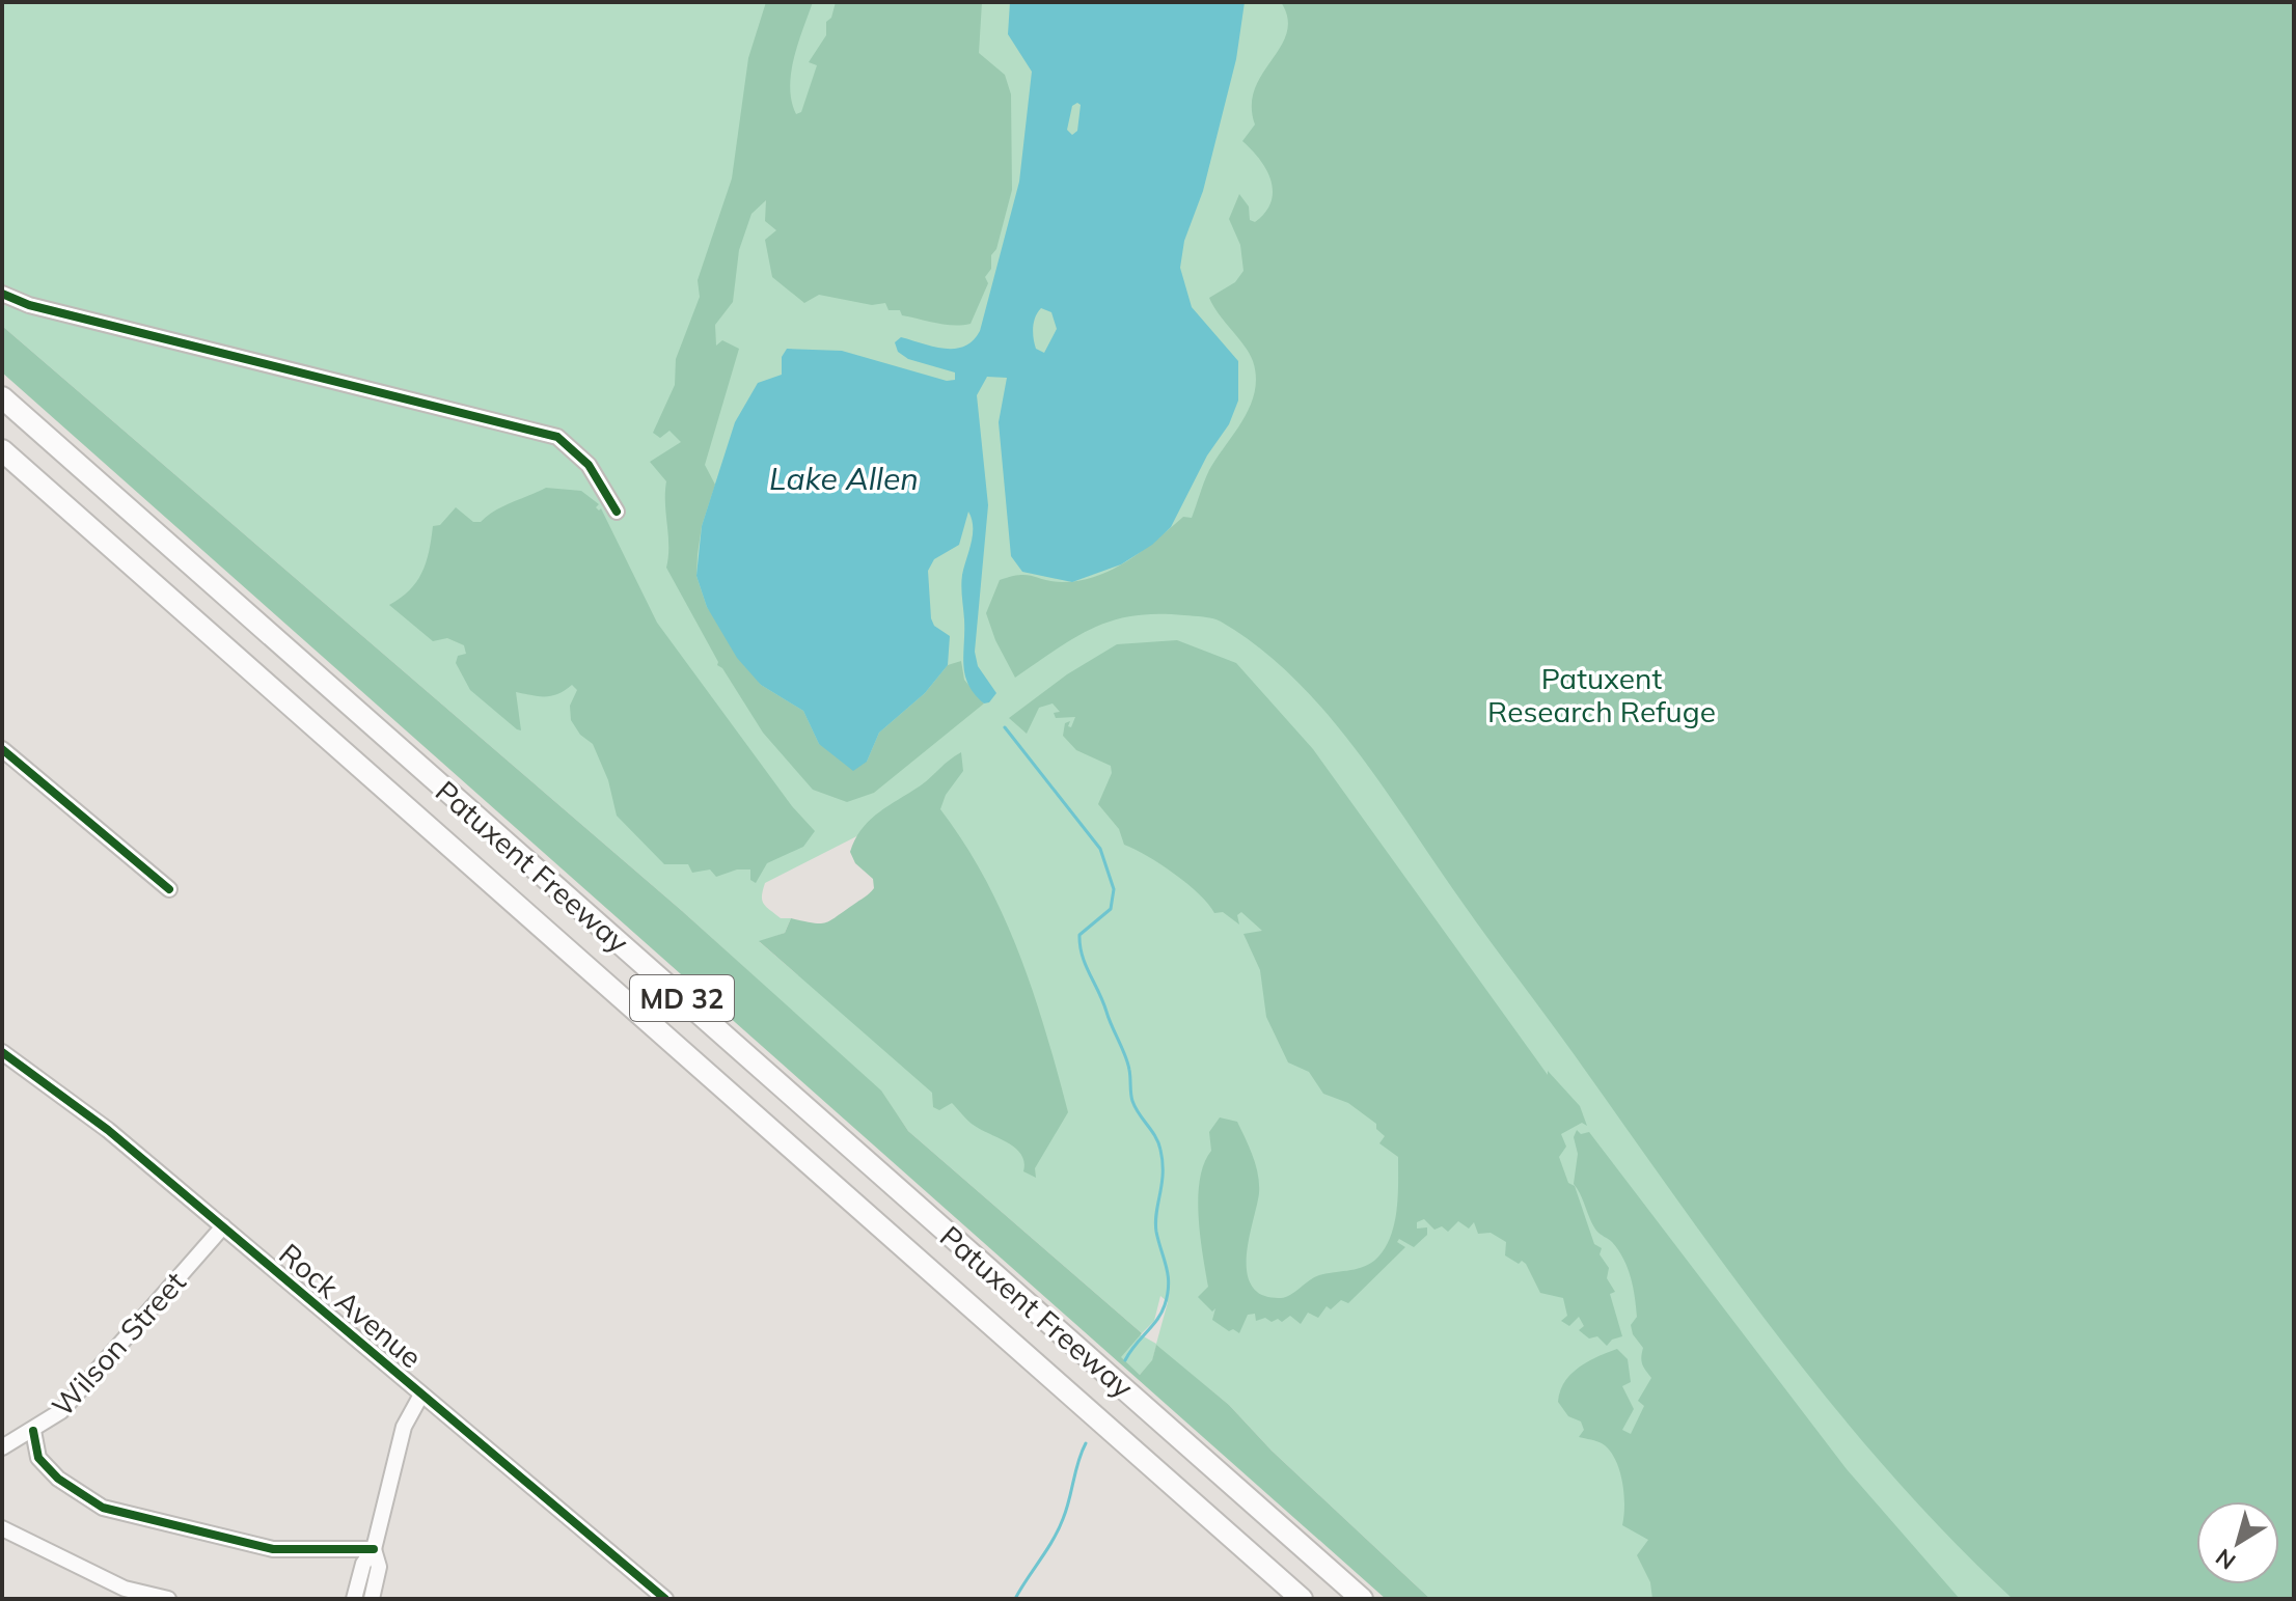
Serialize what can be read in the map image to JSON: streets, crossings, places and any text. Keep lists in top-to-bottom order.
{
  "streets": {
    "highway": ["Patuxent Freeway", "MD 32"],
    "street": ["Rock Avenue", "Wilson Street"]
  },
  "crossings": [
    ["Rock Avenue", "Wilson Street"]
  ],
  "water": ["Lake Allen"],
  "parks": ["Patuxent Research Refuge"],
  "north": "bottom left"
}
